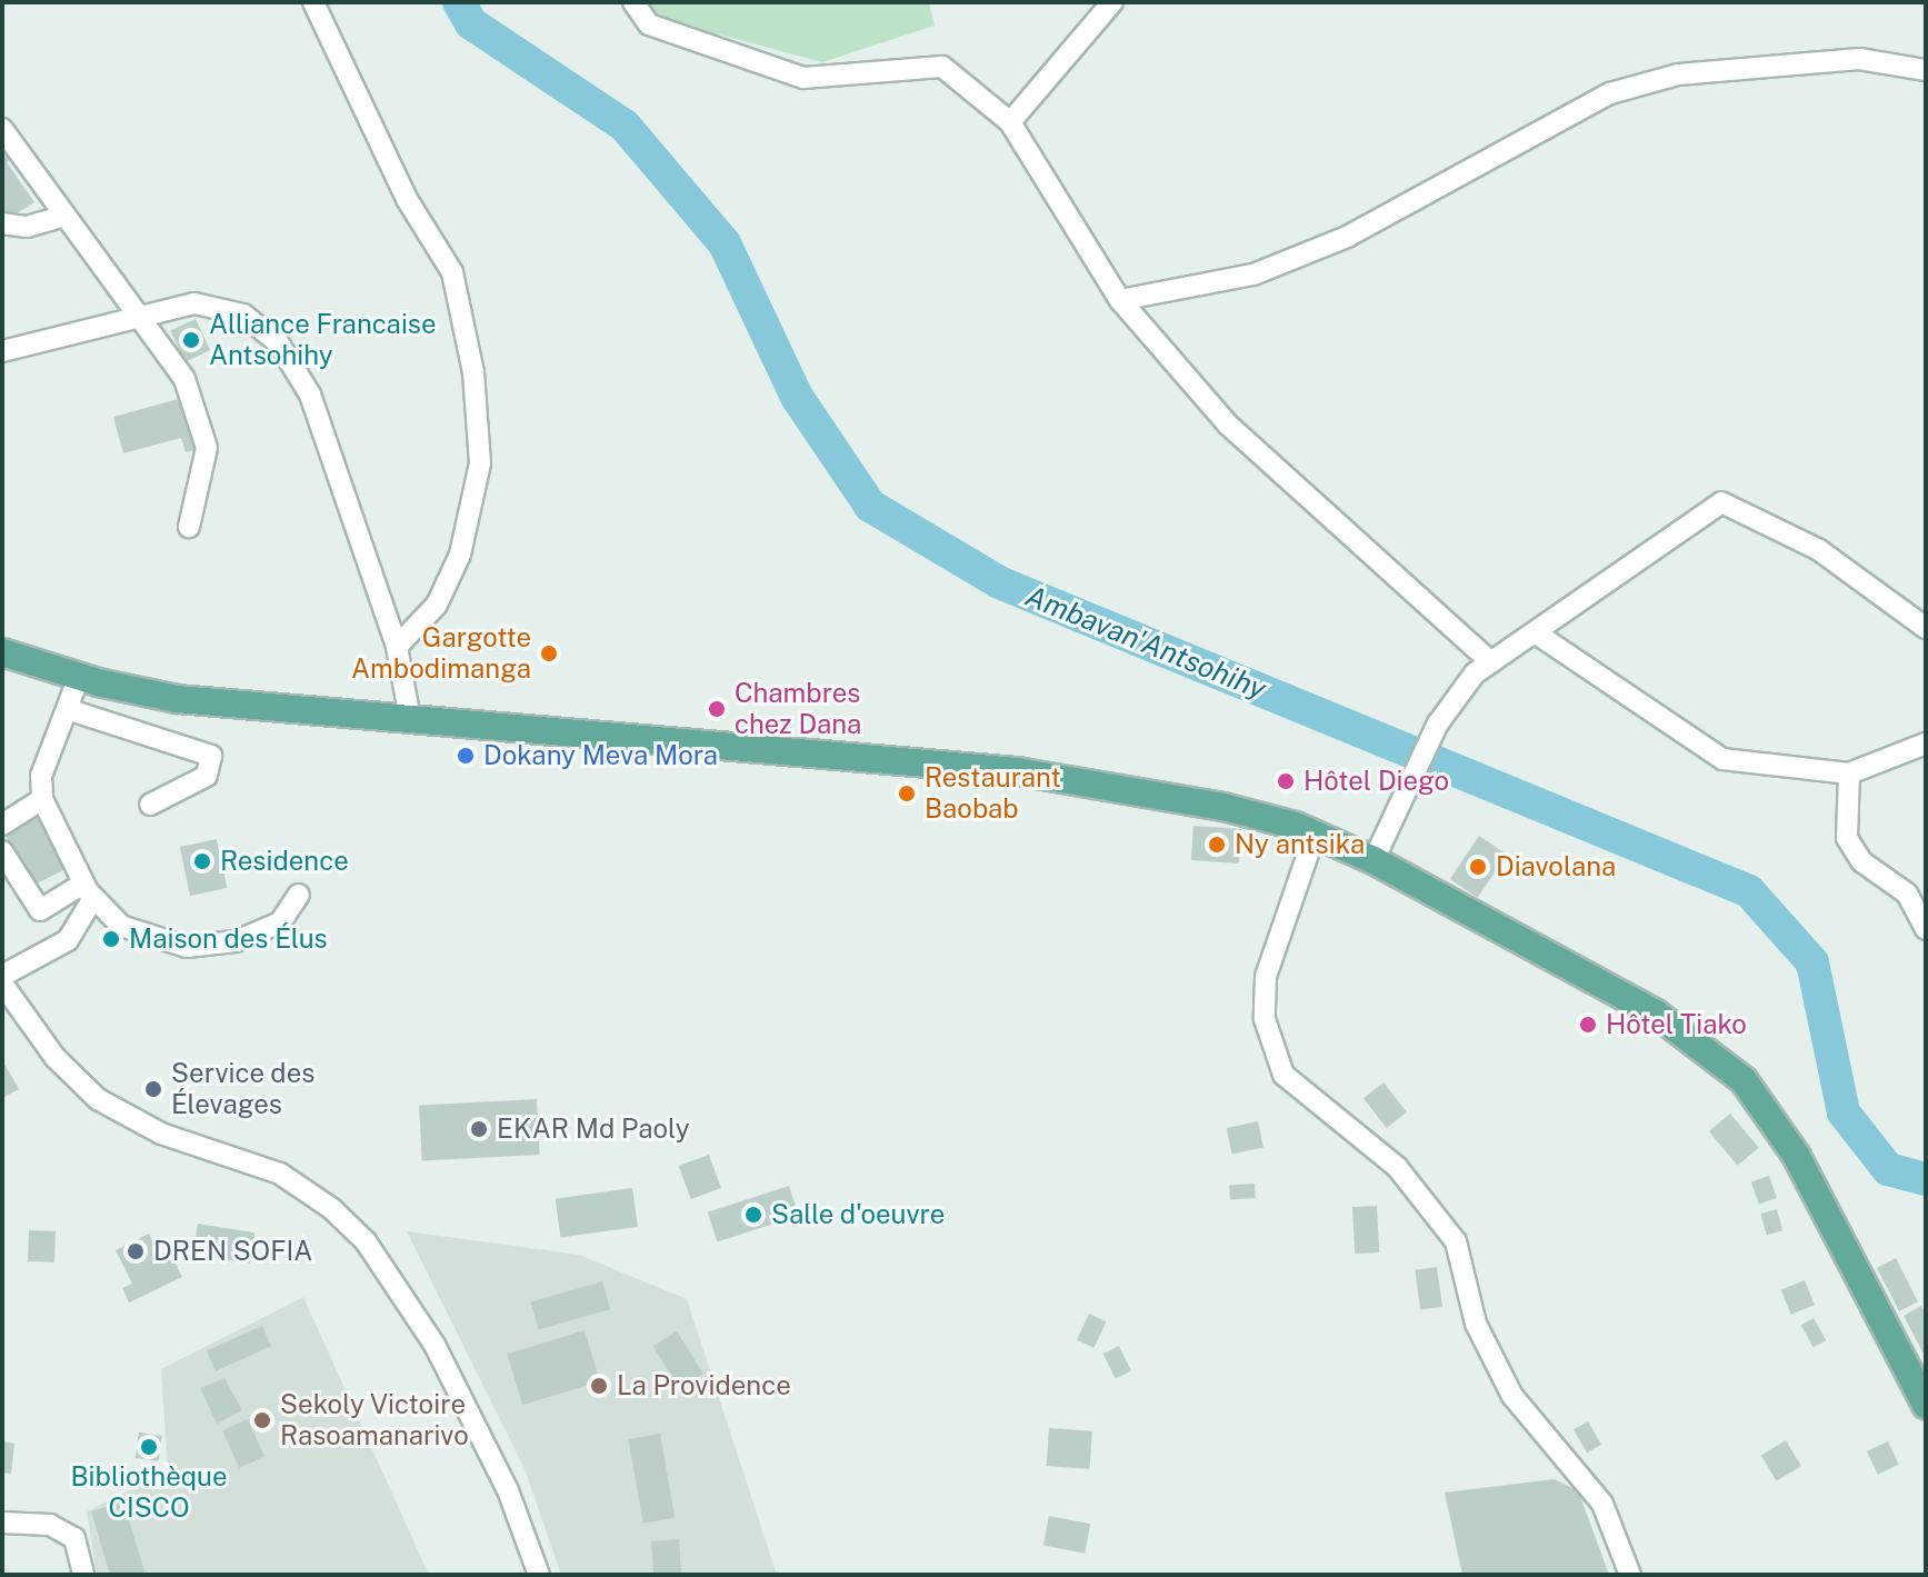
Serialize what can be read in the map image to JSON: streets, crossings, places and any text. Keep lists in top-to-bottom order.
{
  "water": ["Ambavan'Antsohihy"],
  "places": [
    "Alliance Francaise Antsohihy",
    "Gargotte Ambodimanga",
    "Chambres chez Dana",
    "Dokany Meva Mora",
    "Hôtel Diego",
    "Restaurant Baobab",
    "Ny antsika",
    "Residence",
    "Diavolana",
    "Maison des Élus",
    "Hôtel Tiako",
    "Service des Élevages",
    "EKAR Md Paoly",
    "Salle d'oeuvre",
    "DREN SOFIA",
    "La Providence",
    "Sekoly Victoire Rasoamanarivo",
    "Bibliothèque CISCO"
  ]
}
